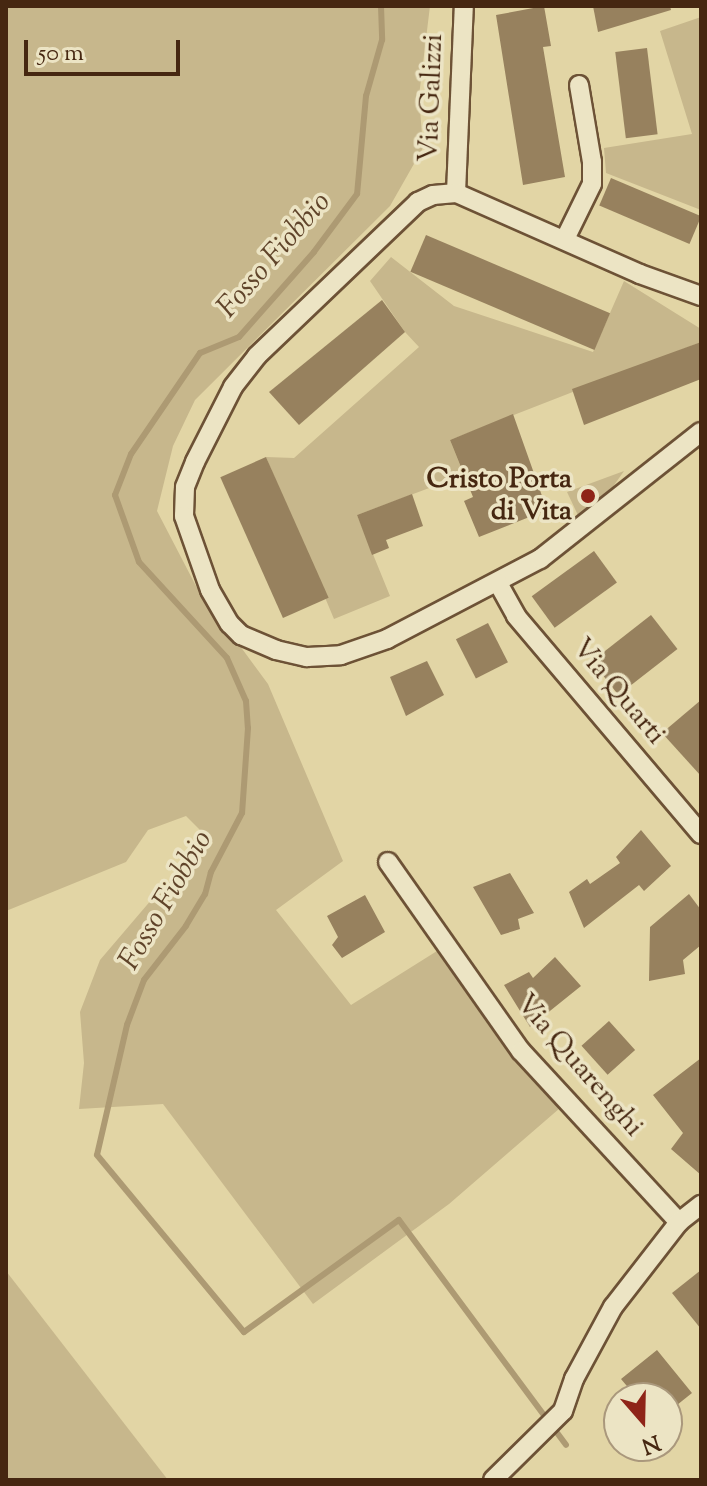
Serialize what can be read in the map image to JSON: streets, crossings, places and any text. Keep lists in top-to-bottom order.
{
  "streets": {
    "street": ["Via Galizzi", "Via Quarti", "Via Quarenghi"]
  },
  "water": ["Fosso Fiobbio"],
  "places": ["Cristo Porta di Vita"],
  "scale_bar": "50 m",
  "north": "bottom"
}
